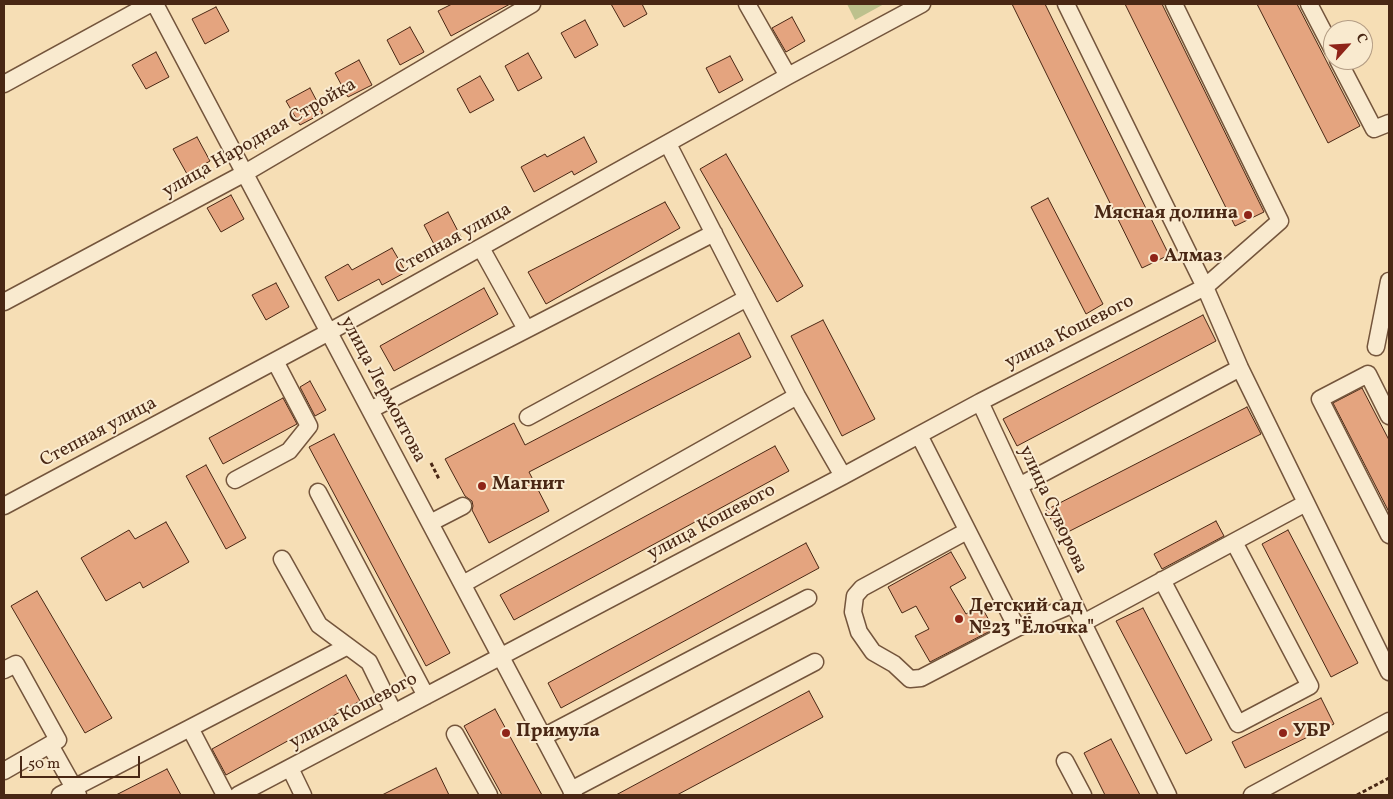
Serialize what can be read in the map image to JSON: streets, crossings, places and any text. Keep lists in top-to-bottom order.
{
  "streets": {
    "street": [
      "улица Народная Стройка",
      "Степная улица",
      "улица Кошевого",
      "улица Лермонтова",
      "улица Суворова"
    ]
  },
  "crossings": [
    ["улица Народная Стройка", "улица Лермонтова"],
    ["Степная улица", "улица Лермонтова"],
    ["улица Кошевого", "улица Лермонтова"],
    ["улица Кошевого", "улица Суворова"]
  ],
  "places": [
    "Мясная долина",
    "Алмаз",
    "Магнит",
    "Детский сад №23 \"Ёлочка\"",
    "Примула",
    "УБР"
  ],
  "scale_bar": "50 m",
  "north": "top right"
}
